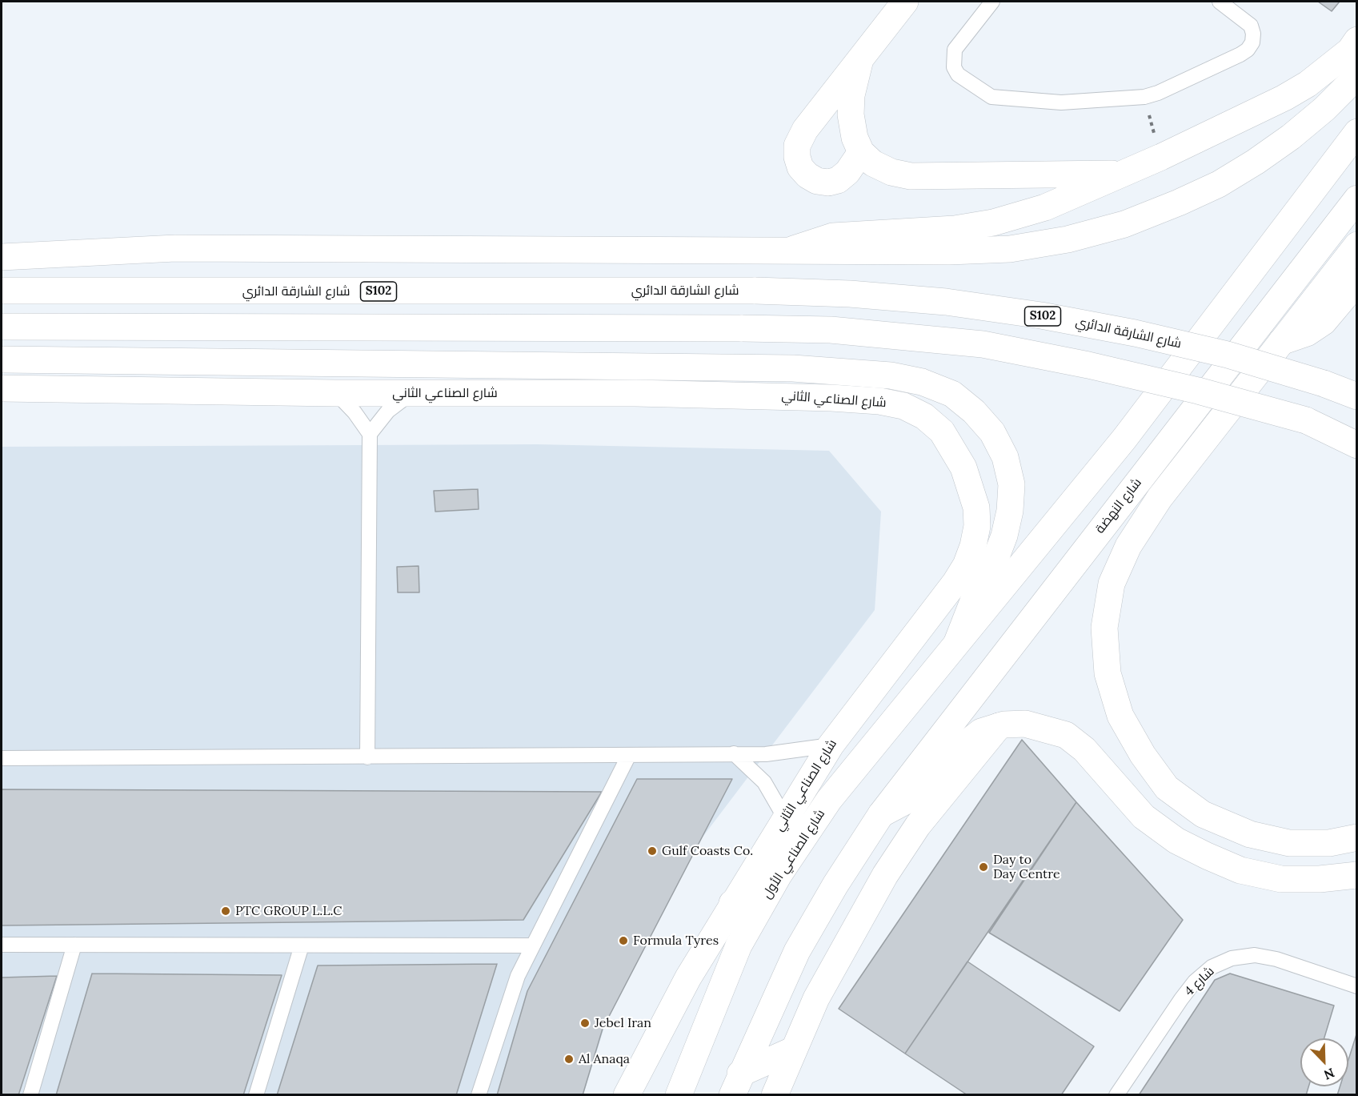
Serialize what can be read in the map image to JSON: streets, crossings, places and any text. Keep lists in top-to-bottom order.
{
  "streets": {
    "main road": [
      "شارع الشارقة الدائري",
      "S102",
      "شارع الصناعي الثاني",
      "شارع النهضة",
      "شارع الصناعي الأول"
    ],
    "lane": ["شارع 4"]
  },
  "places": [
    "Gulf Coasts Co.",
    "Day to Day Centre",
    "PTC GROUP L.L.C",
    "Formula Tyres",
    "Jebel Iran",
    "Al Anaqa"
  ],
  "north": "bottom right"
}
